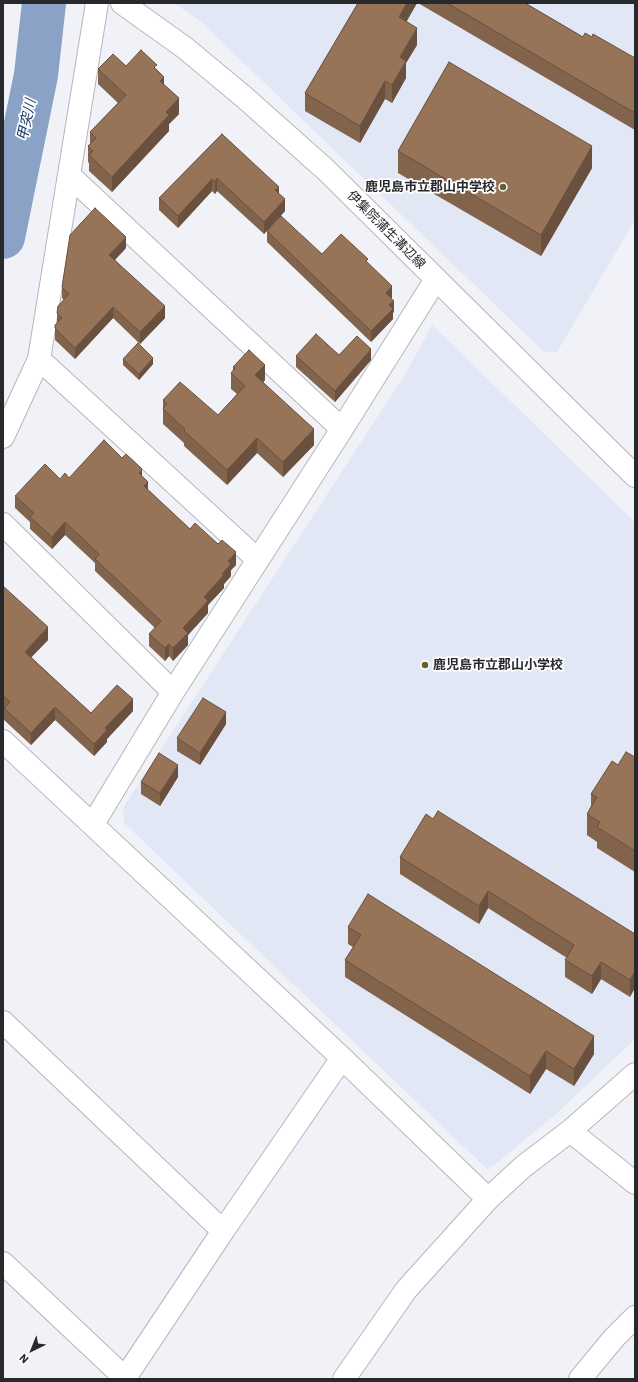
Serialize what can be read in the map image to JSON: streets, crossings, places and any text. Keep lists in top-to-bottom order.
{
  "streets": {
    "street": ["伊集院蒲生溝辺線"]
  },
  "water": ["甲突川"],
  "places": ["鹿児島市立郡山中学校", "鹿児島市立郡山小学校"],
  "north": "bottom left"
}
